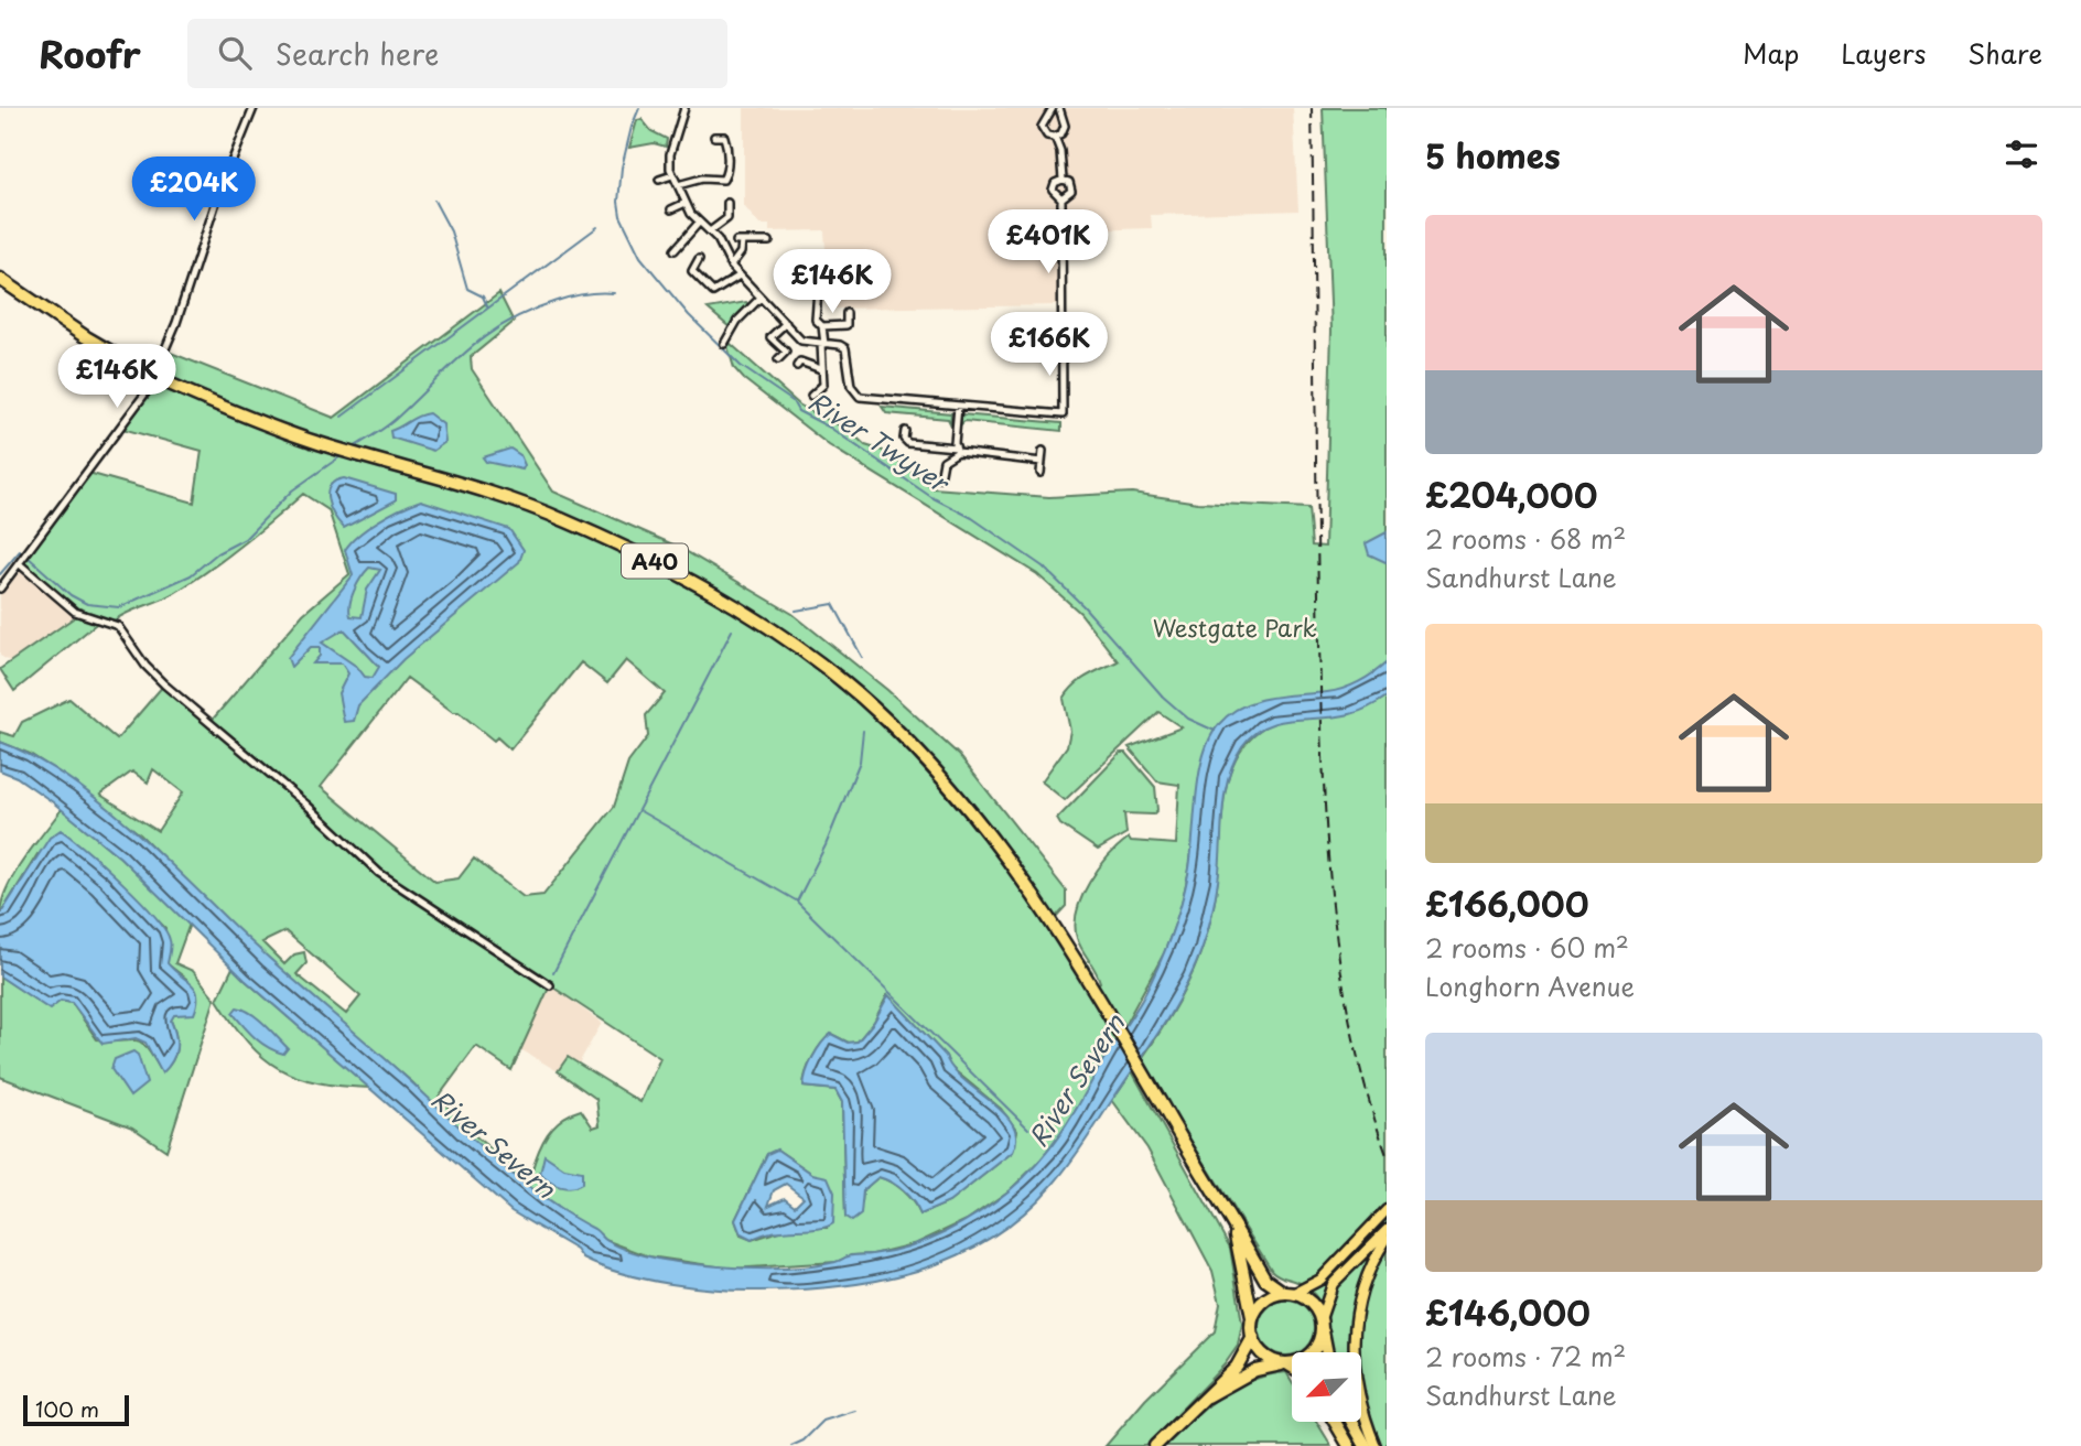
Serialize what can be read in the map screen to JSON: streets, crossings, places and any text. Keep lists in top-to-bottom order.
{
  "streets": {
    "highway": ["A40"]
  },
  "water": ["River Twyver", "River Severn"],
  "parks": ["Westgate Park"],
  "scale_bar": "100 m",
  "north": "bottom left",
  "page": {
    "header": "Roofr",
    "search": "Search here",
    "nav": ["Map", "Layers", "Share"],
    "heading": "5 homes",
    "price": [
      "£204K",
      "£401K",
      "£146K",
      "£166K",
      "£146K"
    ],
    "list": [
      {
        "name": "£204,000",
        "note": "2 rooms · 68 m² · Sandhurst Lane"
      },
      {
        "name": "£166,000",
        "note": "2 rooms · 60 m² · Longhorn Avenue"
      },
      {
        "name": "£146,000",
        "note": "2 rooms · 72 m² · Sandhurst Lane"
      }
    ],
    "scale": "100 m"
  }
}
